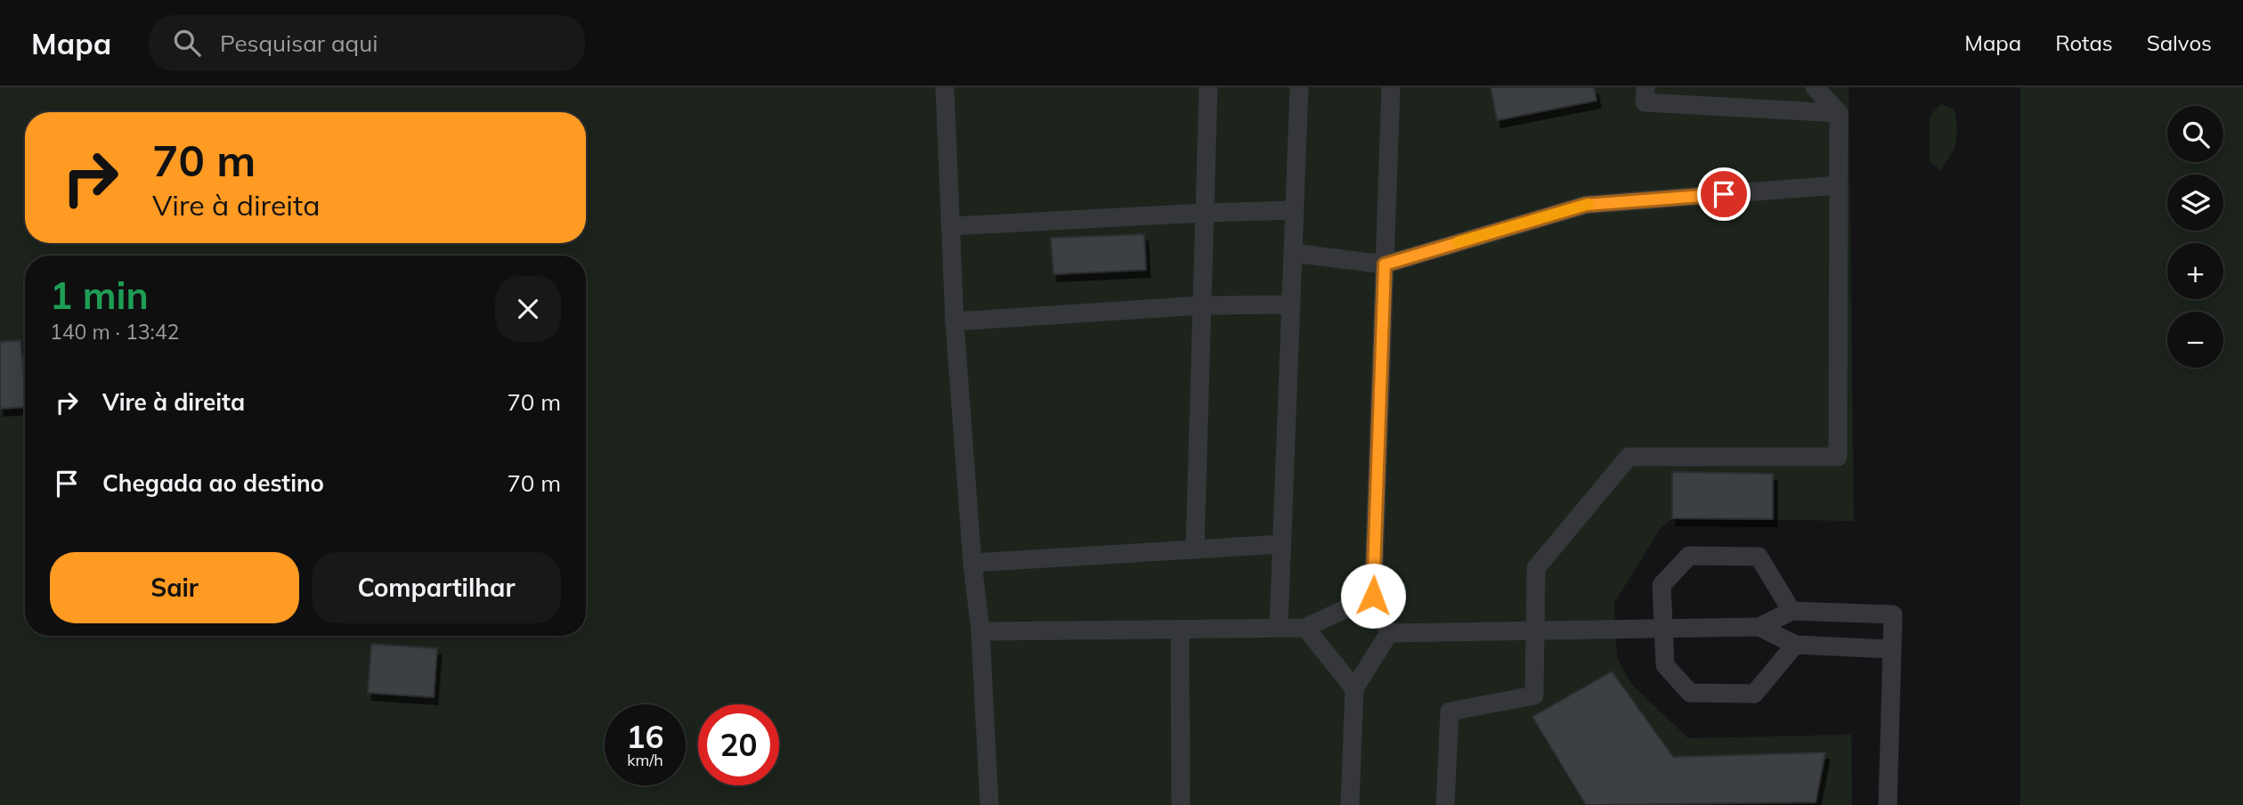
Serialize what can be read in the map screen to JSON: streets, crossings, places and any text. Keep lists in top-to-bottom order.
{
  "page": {
    "header": "Mapa",
    "search": "Pesquisar aqui",
    "nav": ["Mapa", "Rotas", "Salvos"],
    "map_buttons": ["+", "−"],
    "turn": ["70 m", "Vire à direita"],
    "heading": ["1 min", "140 m · 13:42"],
    "list": [
      {
        "name": "Vire à direita",
        "value": "70 m"
      },
      {
        "name": "Chegada ao destino",
        "value": "70 m"
      }
    ],
    "buttons": ["Sair", "Compartilhar"],
    "speed": "16 km/h",
    "limit": "20"
  }
}
